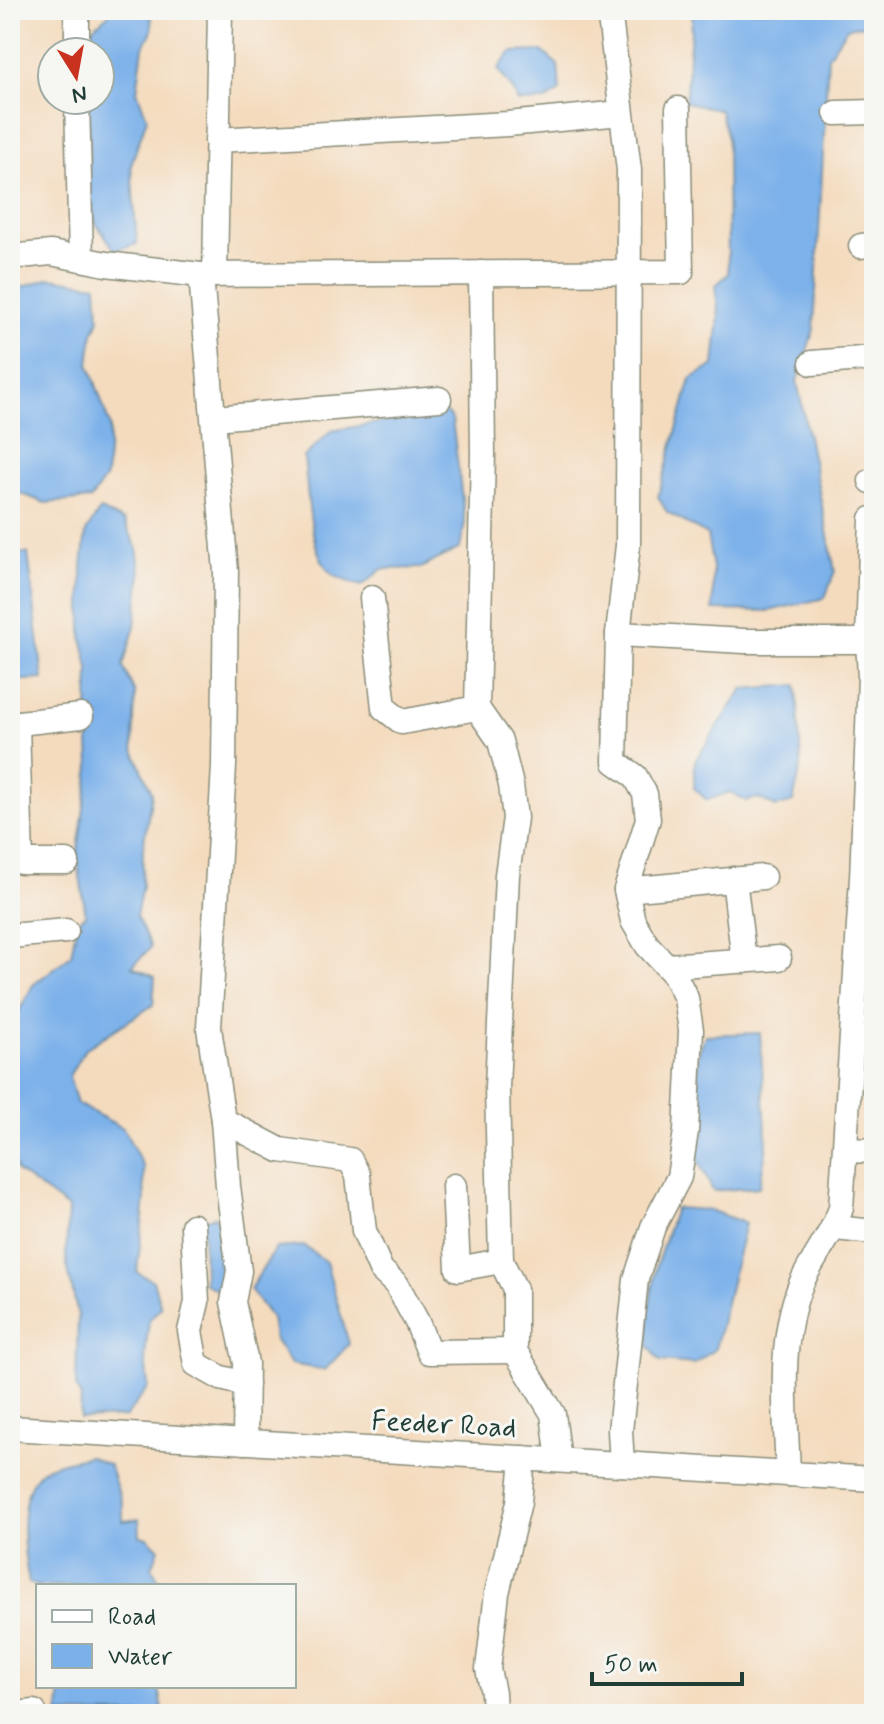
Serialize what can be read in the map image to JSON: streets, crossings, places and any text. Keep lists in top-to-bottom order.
{
  "streets": {
    "street": ["Feeder Road"]
  },
  "legend": ["Road", "Water"],
  "scale_bar": "50 m",
  "north": "bottom"
}
